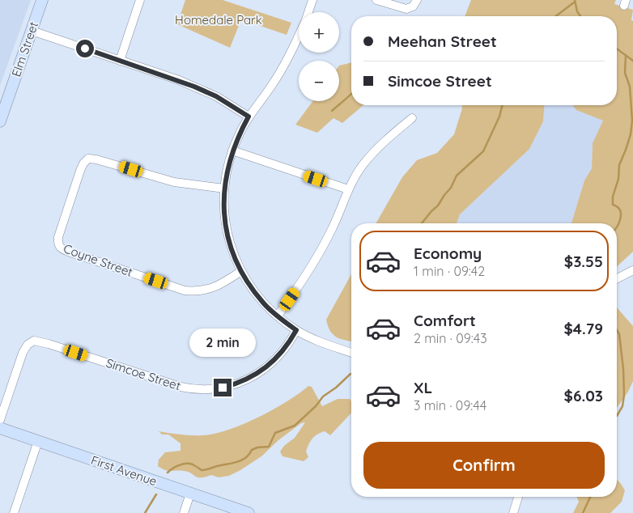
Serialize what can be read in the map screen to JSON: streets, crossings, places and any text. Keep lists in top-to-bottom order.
{
  "streets": {
    "main road": ["Elm Street", "First Avenue"],
    "street": ["Coyne Street", "Simcoe Street"]
  },
  "parks": ["Homedale Park"],
  "page": {
    "map_buttons": ["+", "−"],
    "banner": ["Meehan Street", "Simcoe Street"],
    "list": [
      {
        "name": "Economy",
        "note": "1 min · 09:42",
        "value": "$3.55"
      },
      {
        "name": "Comfort",
        "note": "2 min · 09:43",
        "value": "$4.79"
      },
      {
        "name": "XL",
        "note": "3 min · 09:44",
        "value": "$6.03"
      }
    ],
    "bubble": "2 min",
    "buttons": "Confirm"
  }
}
